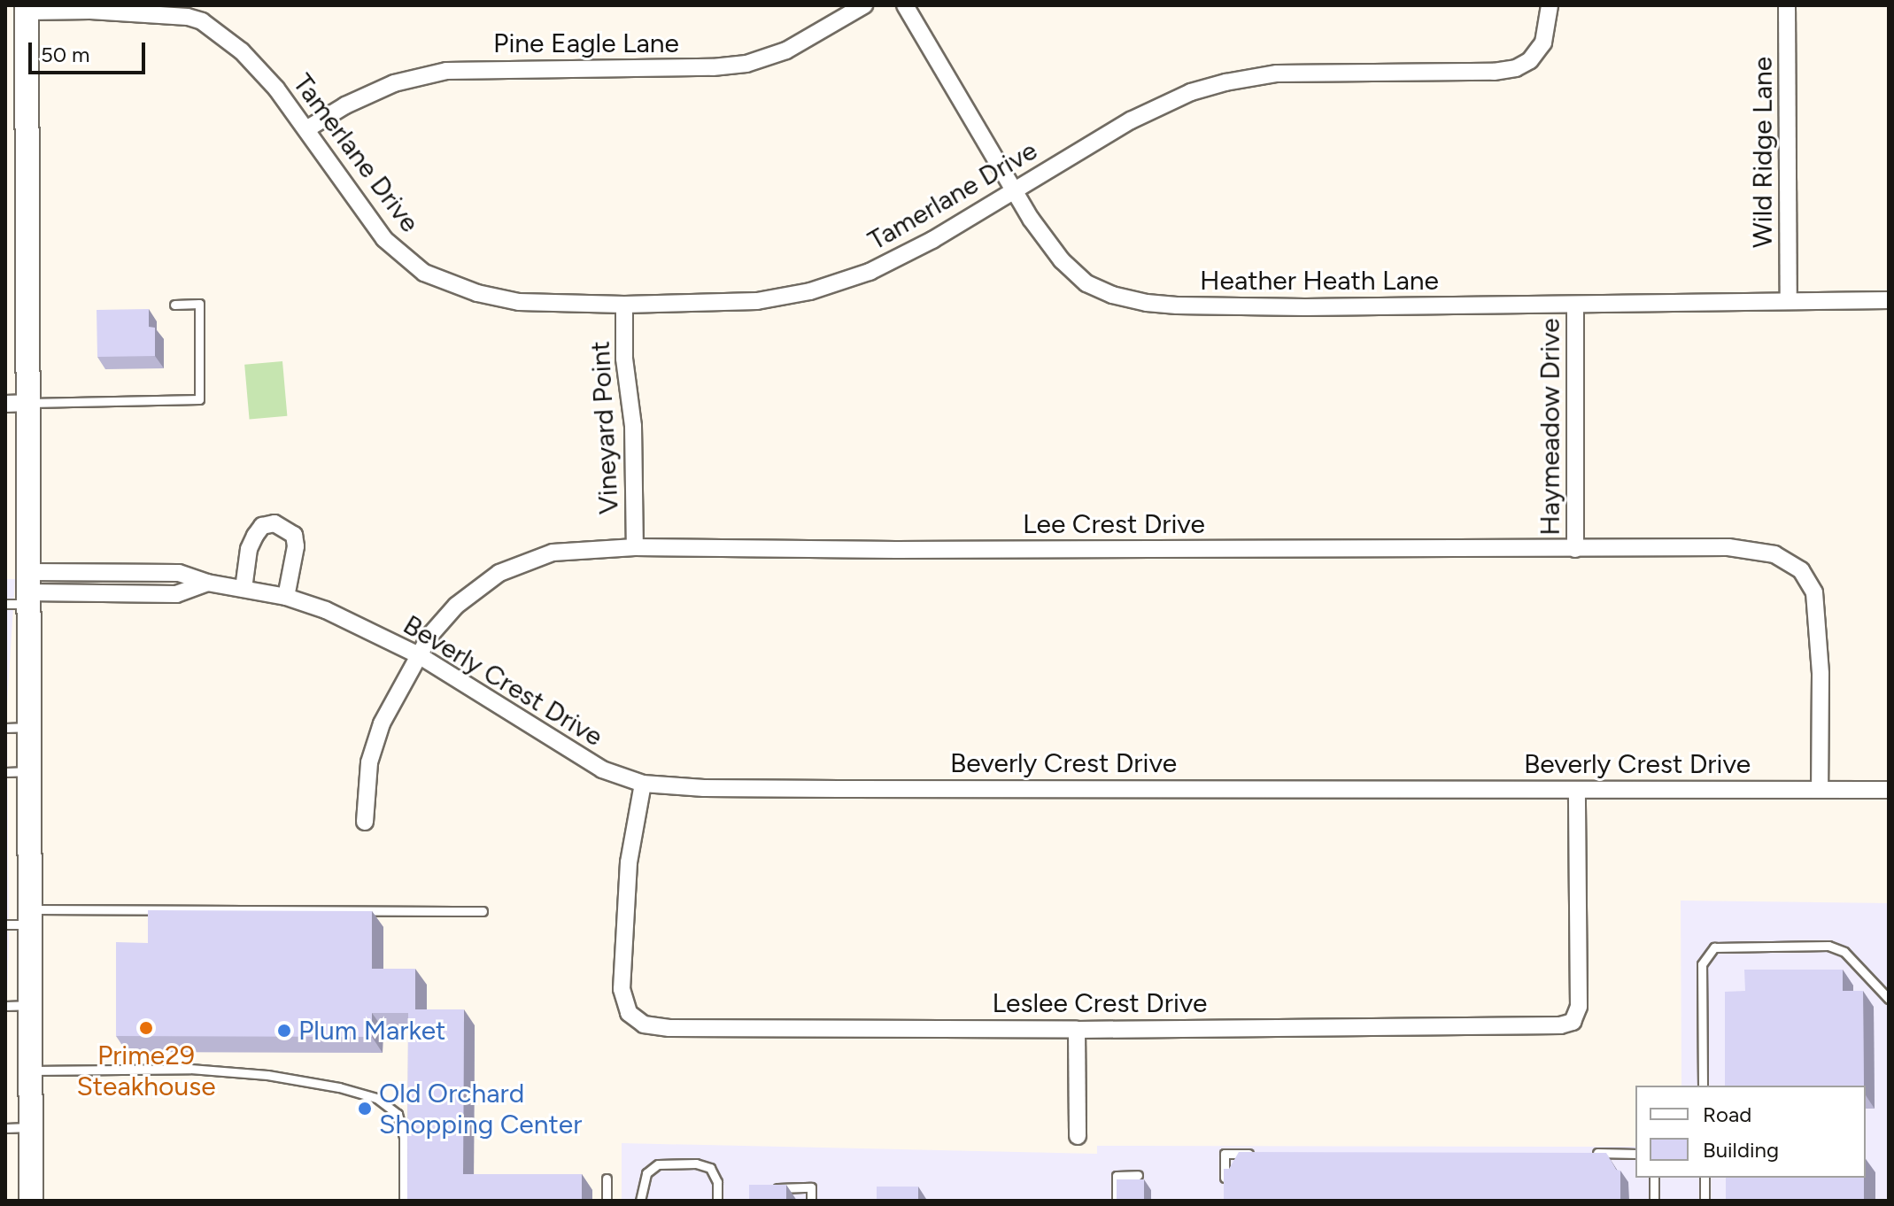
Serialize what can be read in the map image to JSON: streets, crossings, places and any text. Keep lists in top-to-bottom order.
{
  "streets": {
    "street": [
      "Pine Eagle Lane",
      "Wild Ridge Lane",
      "Tamerlane Drive",
      "Heather Heath Lane",
      "Haymeadow Drive",
      "Vineyard Point",
      "Lee Crest Drive",
      "Beverly Crest Drive",
      "Leslee Crest Drive"
    ]
  },
  "crossings": [
    ["Pine Eagle Lane", "Tamerlane Drive"],
    ["Wild Ridge Lane", "Heather Heath Lane"],
    ["Tamerlane Drive", "Heather Heath Lane"],
    ["Tamerlane Drive", "Vineyard Point"],
    ["Heather Heath Lane", "Haymeadow Drive"],
    ["Haymeadow Drive", "Lee Crest Drive"],
    ["Vineyard Point", "Lee Crest Drive"],
    ["Lee Crest Drive", "Beverly Crest Drive"],
    ["Beverly Crest Drive", "Leslee Crest Drive"]
  ],
  "places": ["Prime29 Steakhouse", "Plum Market", "Old Orchard Shopping Center"],
  "legend": ["Road", "Building"],
  "scale_bar": "50 m"
}
